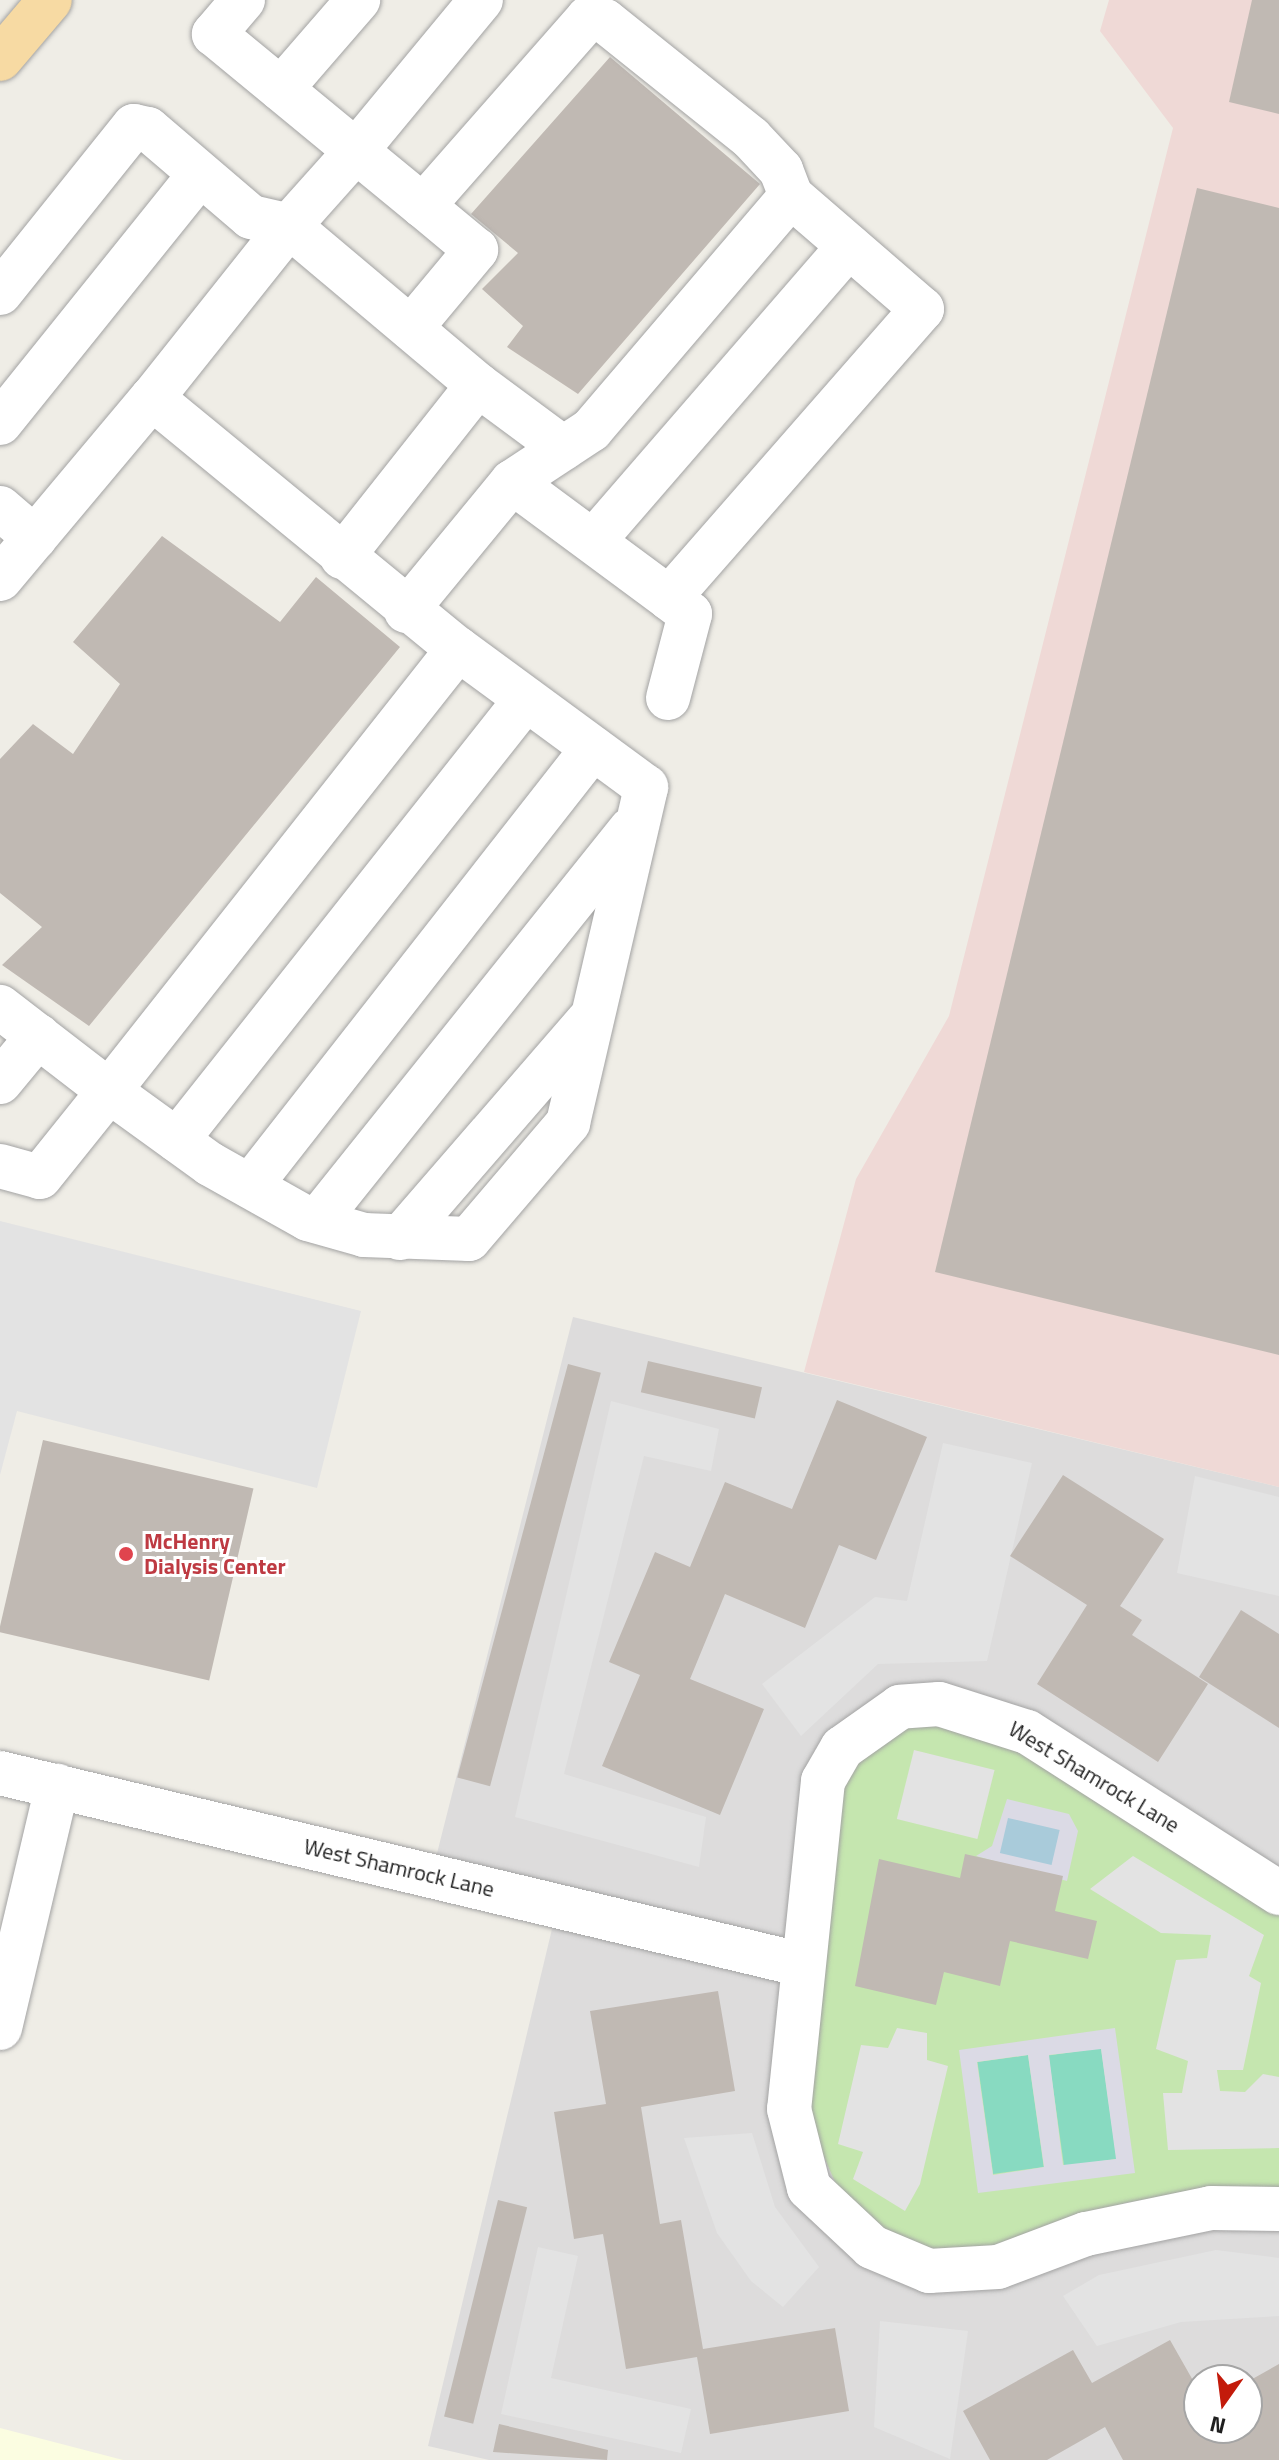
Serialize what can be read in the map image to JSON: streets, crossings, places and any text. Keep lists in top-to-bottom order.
{
  "streets": {
    "street": ["West Shamrock Lane"]
  },
  "places": ["McHenry Dialysis Center"],
  "north": "bottom"
}
